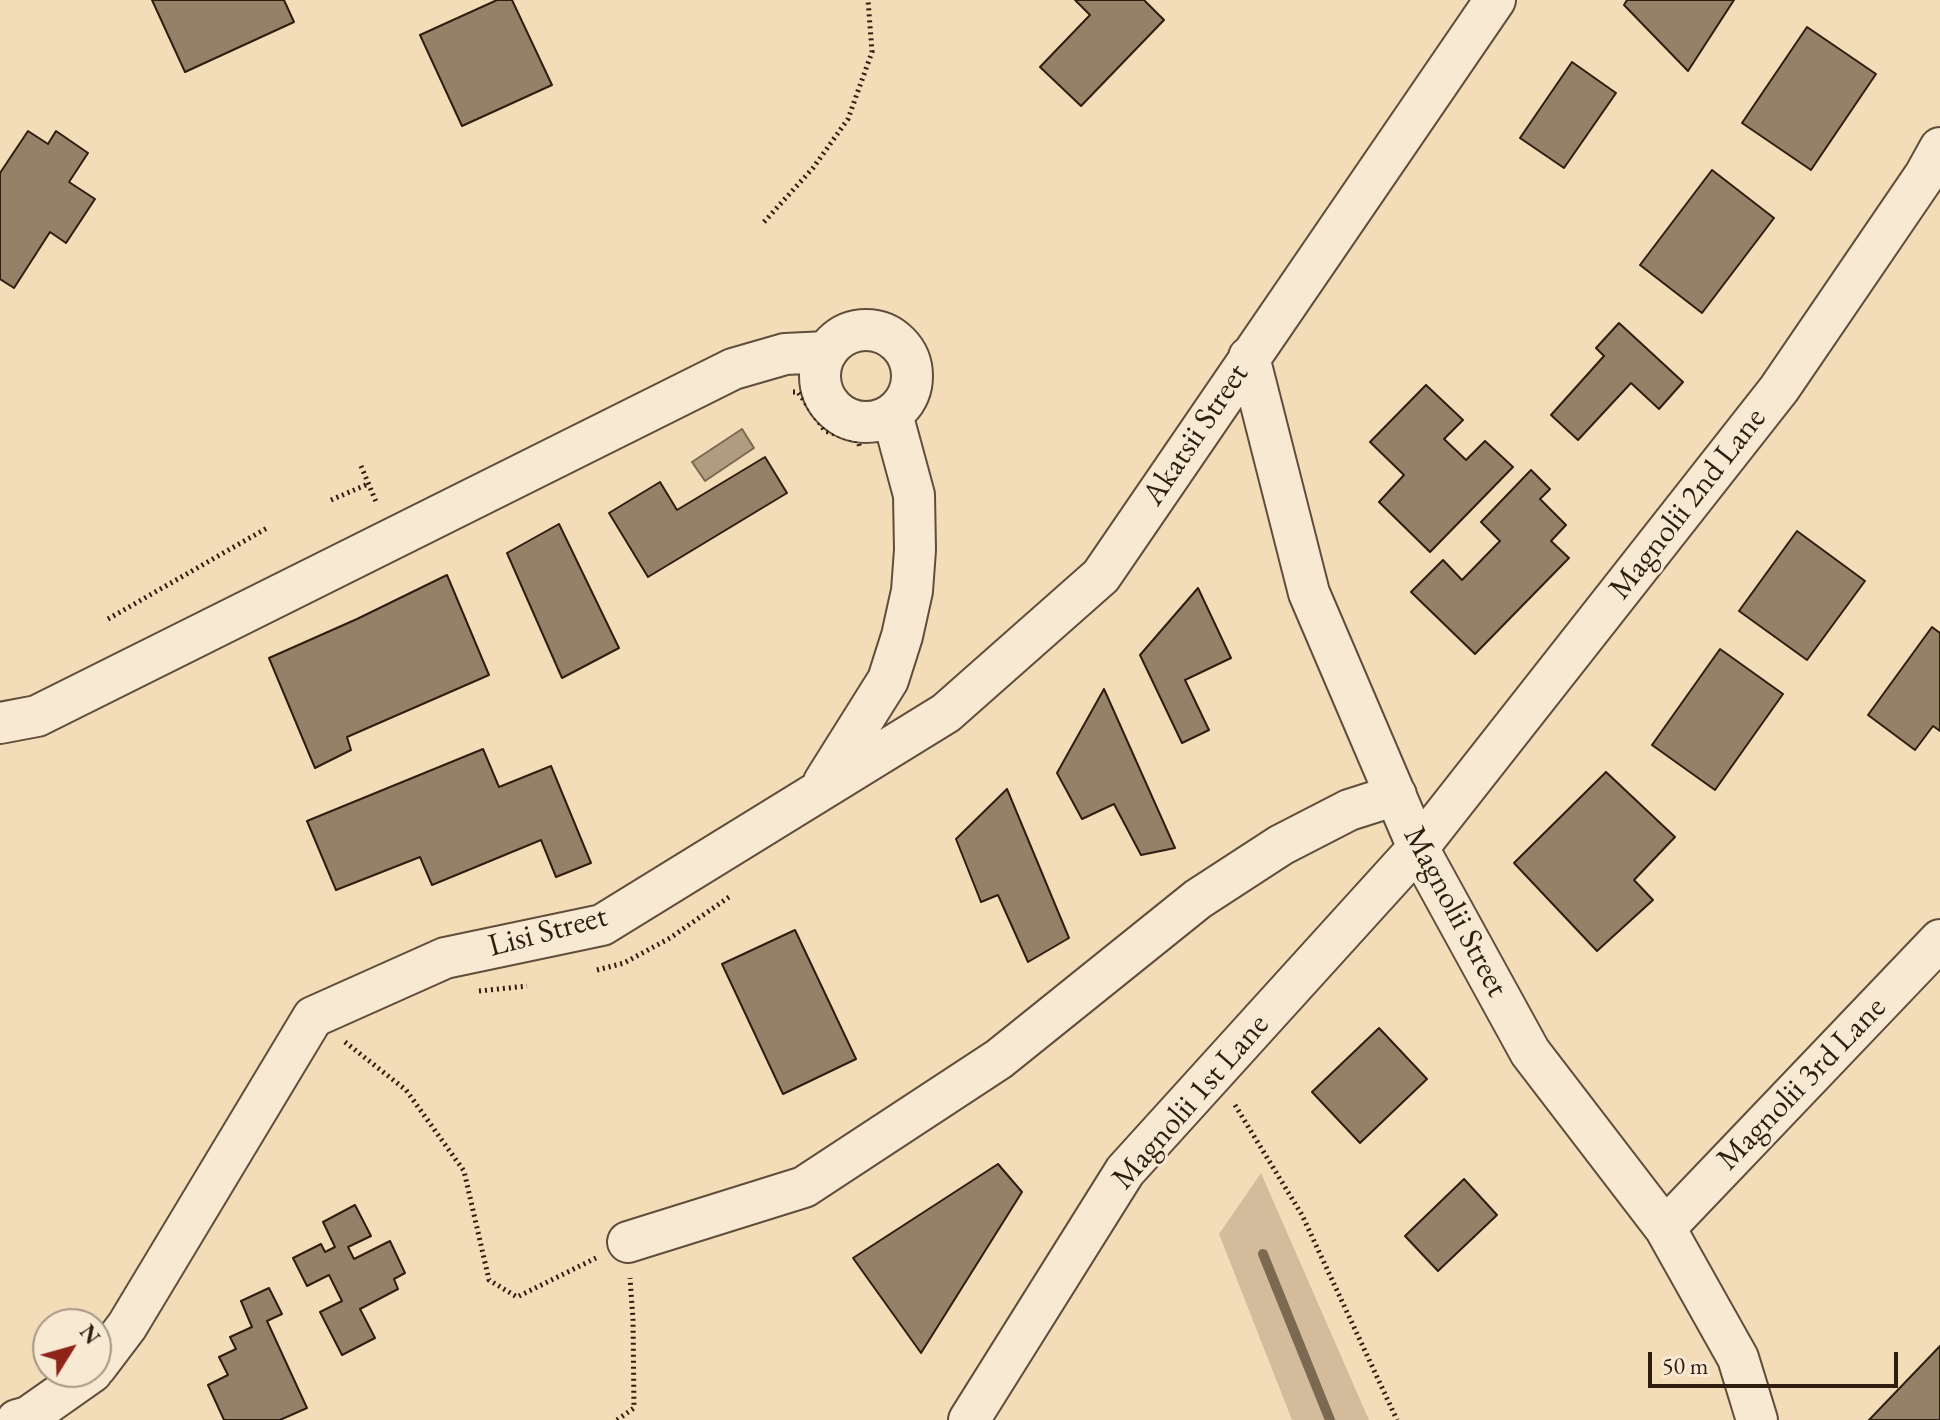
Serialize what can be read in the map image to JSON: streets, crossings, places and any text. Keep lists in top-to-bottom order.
{
  "streets": {
    "street": [
      "Akatsii Street",
      "Magnolii 2nd Lane",
      "Magnolii Street",
      "Lisi Street",
      "Magnolii 3rd Lane",
      "Magnolii 1st Lane"
    ]
  },
  "crossings": [
    ["Akatsii Street", "Magnolii Street"],
    ["Akatsii Street", "Lisi Street"],
    ["Magnolii 2nd Lane", "Magnolii Street"],
    ["Magnolii 2nd Lane", "Magnolii 1st Lane"],
    ["Magnolii Street", "Magnolii 3rd Lane"],
    ["Magnolii Street", "Magnolii 1st Lane"]
  ],
  "scale_bar": "50 m",
  "north": "top right"
}
